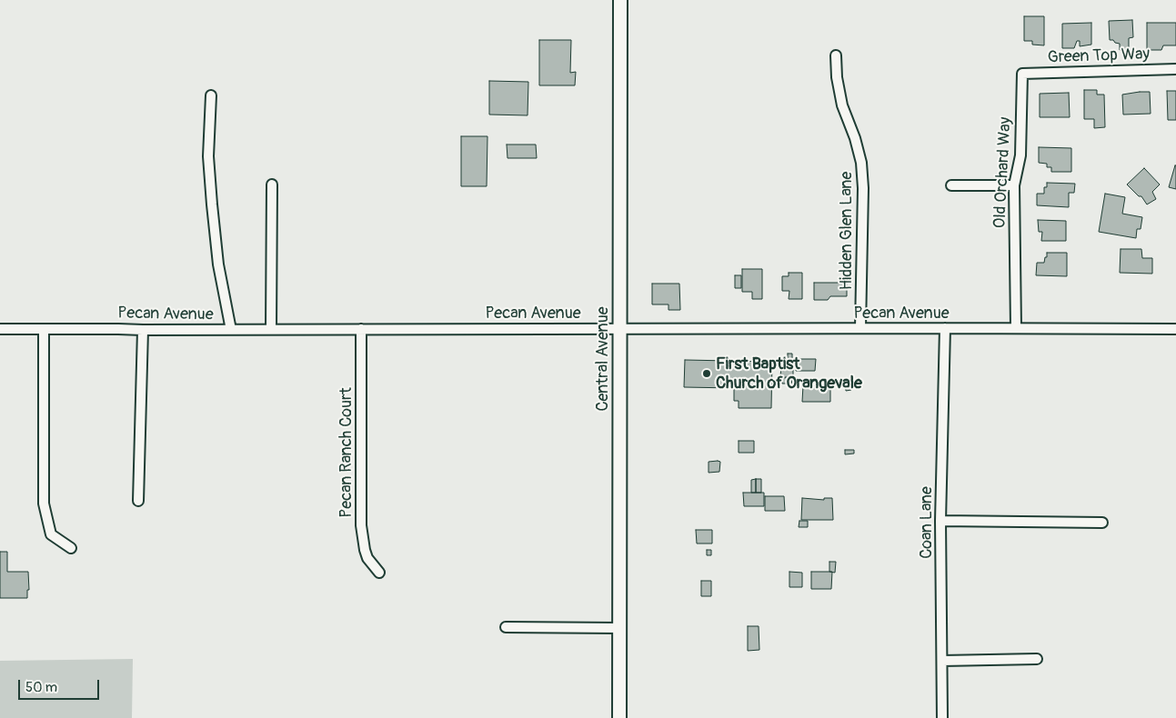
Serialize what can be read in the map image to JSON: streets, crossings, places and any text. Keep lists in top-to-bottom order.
{
  "streets": {
    "street": [
      "Green Top Way",
      "Old Orchard Way",
      "Hidden Glen Lane",
      "Pecan Avenue",
      "Central Avenue",
      "Pecan Ranch Court",
      "Coan Lane"
    ]
  },
  "crossings": [
    ["Green Top Way", "Old Orchard Way"],
    ["Old Orchard Way", "Pecan Avenue"],
    ["Hidden Glen Lane", "Pecan Avenue"],
    ["Pecan Avenue", "Central Avenue"],
    ["Pecan Avenue", "Pecan Ranch Court"],
    ["Pecan Avenue", "Coan Lane"]
  ],
  "places": ["First Baptist Church of Orangevale"],
  "scale_bar": "50 m"
}
